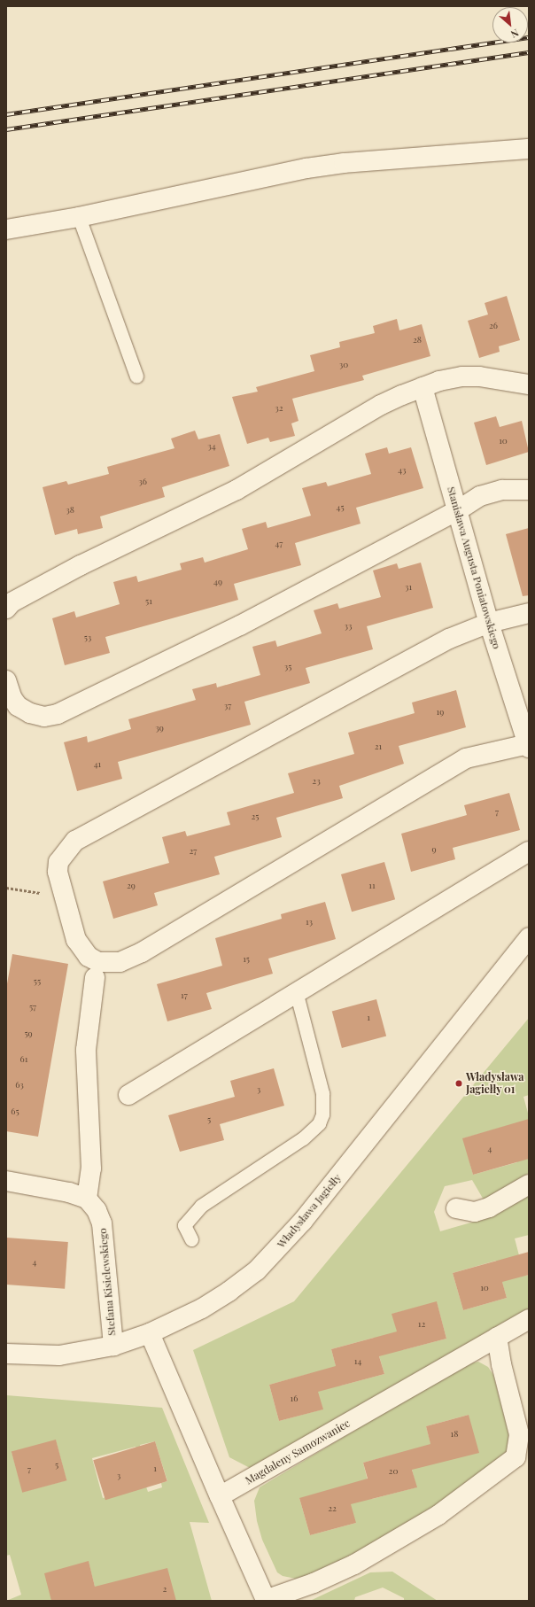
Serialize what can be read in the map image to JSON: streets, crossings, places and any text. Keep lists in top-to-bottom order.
{
  "streets": {
    "street": [
      "Stanisława Augusta Poniatowskiego",
      "Władysława Jagiełły",
      "Stefana Kisielewskiego",
      "Magdaleny Samozwaniec"
    ]
  },
  "crossings": [
    ["Władysława Jagiełły", "Stefana Kisielewskiego"]
  ],
  "places": ["Władysława Jagiełły 01"],
  "house_numbers": [
    "26",
    "28",
    "30",
    "32",
    "10",
    "34",
    "43",
    "36",
    "45",
    "38",
    "47",
    "49",
    "31",
    "51",
    "33",
    "53",
    "35",
    "37",
    "19",
    "39",
    "21",
    "41",
    "23",
    "7",
    "25",
    "9",
    "27",
    "29",
    "11",
    "13",
    "15",
    "55",
    "17",
    "57",
    "1",
    "59",
    "61",
    "63",
    "3",
    "65",
    "5",
    "4",
    "4",
    "10",
    "12",
    "14",
    "16",
    "18",
    "5",
    "1",
    "7",
    "20",
    "3",
    "22",
    "2"
  ],
  "north": "bottom right"
}
